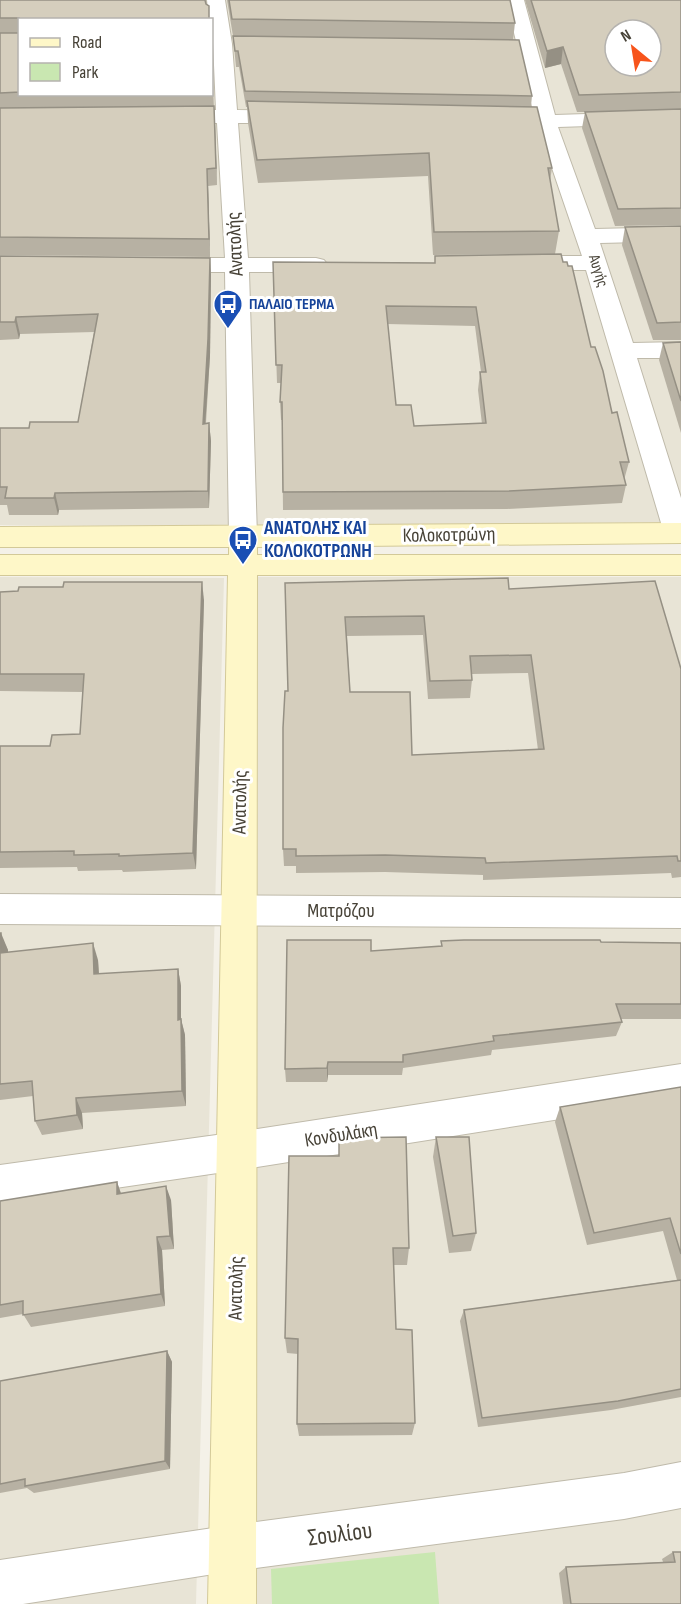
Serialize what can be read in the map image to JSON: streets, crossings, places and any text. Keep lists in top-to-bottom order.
{
  "streets": {
    "street": [
      "Ανατολής",
      "Αυγής",
      "Κολοκοτρώνη",
      "Ματρόζου",
      "Κονδυλάκη",
      "Σουλίου"
    ]
  },
  "crossings": [
    ["Ανατολής", "Κολοκοτρώνη"],
    ["Ανατολής", "Ματρόζου"],
    ["Ανατολής", "Κονδυλάκη"],
    ["Ανατολής", "Σουλίου"],
    ["Αυγής", "Κολοκοτρώνη"]
  ],
  "places": {
    "bus stop": ["ΠΑΛΑΙΟ ΤΕΡΜΑ", "ΑΝΑΤΟΛΗΣ ΚΑΙ ΚΟΛΟΚΟΤΡΩΝΗ"]
  },
  "legend": ["Road", "Park"],
  "north": "top left"
}
